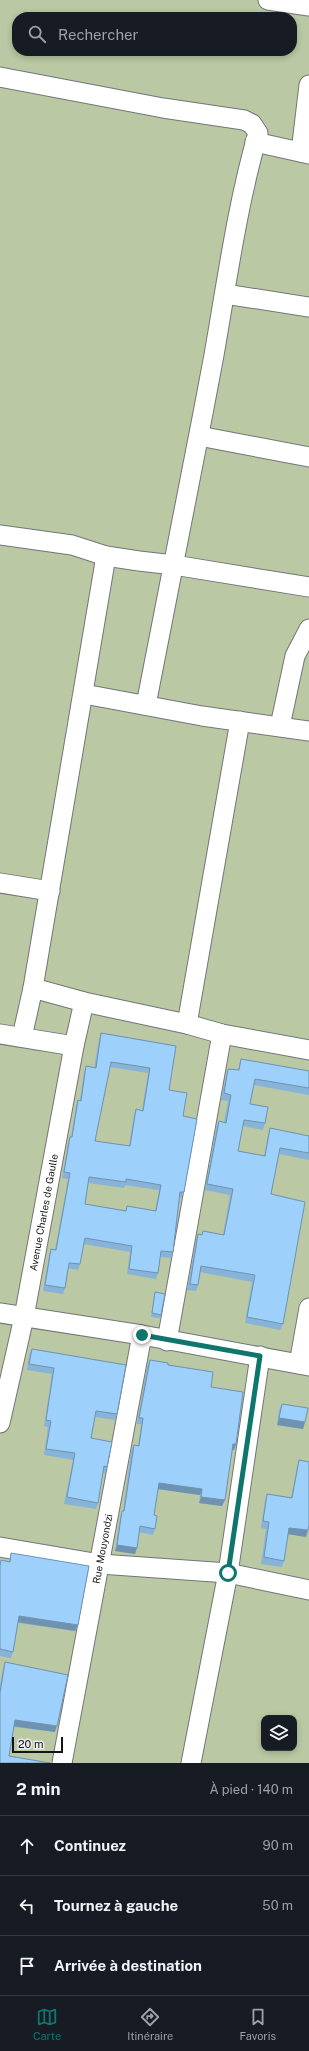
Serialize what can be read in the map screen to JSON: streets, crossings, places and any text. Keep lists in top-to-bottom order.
{
  "streets": {
    "street": ["Avenue Charles de Gaulle", "Rue Mouyondzi"]
  },
  "scale_bar": "20 m",
  "page": {
    "search": "Rechercher",
    "scale": "20 m",
    "heading": ["2 min", "À pied · 140 m"],
    "list": [
      ["Continuez", "90 m"],
      ["Tournez à gauche", "50 m"],
      "Arrivée à destination"
    ],
    "nav": ["Carte", "Itinéraire", "Favoris"]
  }
}
